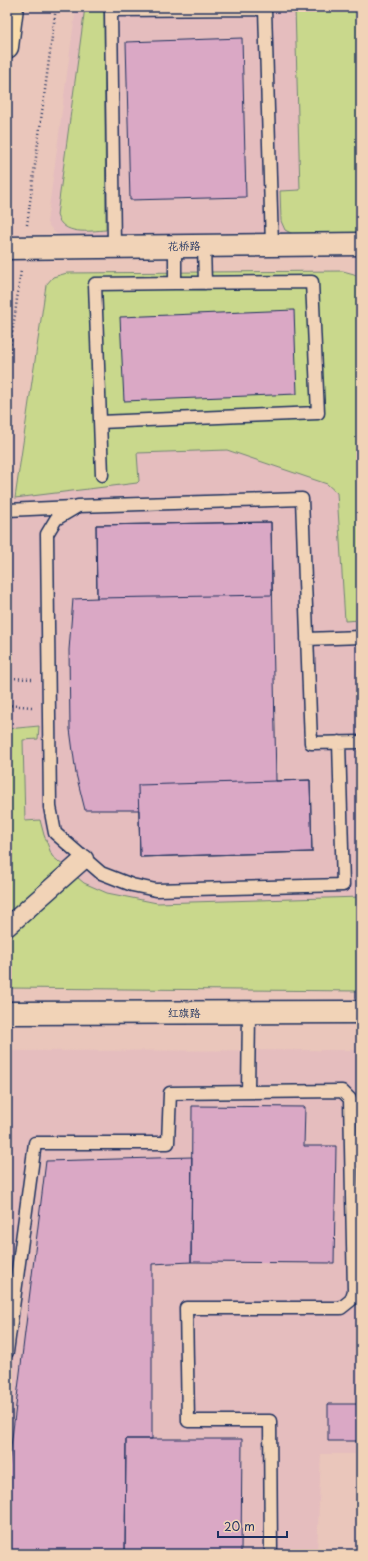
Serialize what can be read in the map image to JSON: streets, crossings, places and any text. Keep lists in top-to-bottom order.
{
  "streets": {
    "street": ["花桥路", "红旗路"]
  },
  "scale_bar": "20 m"
}
